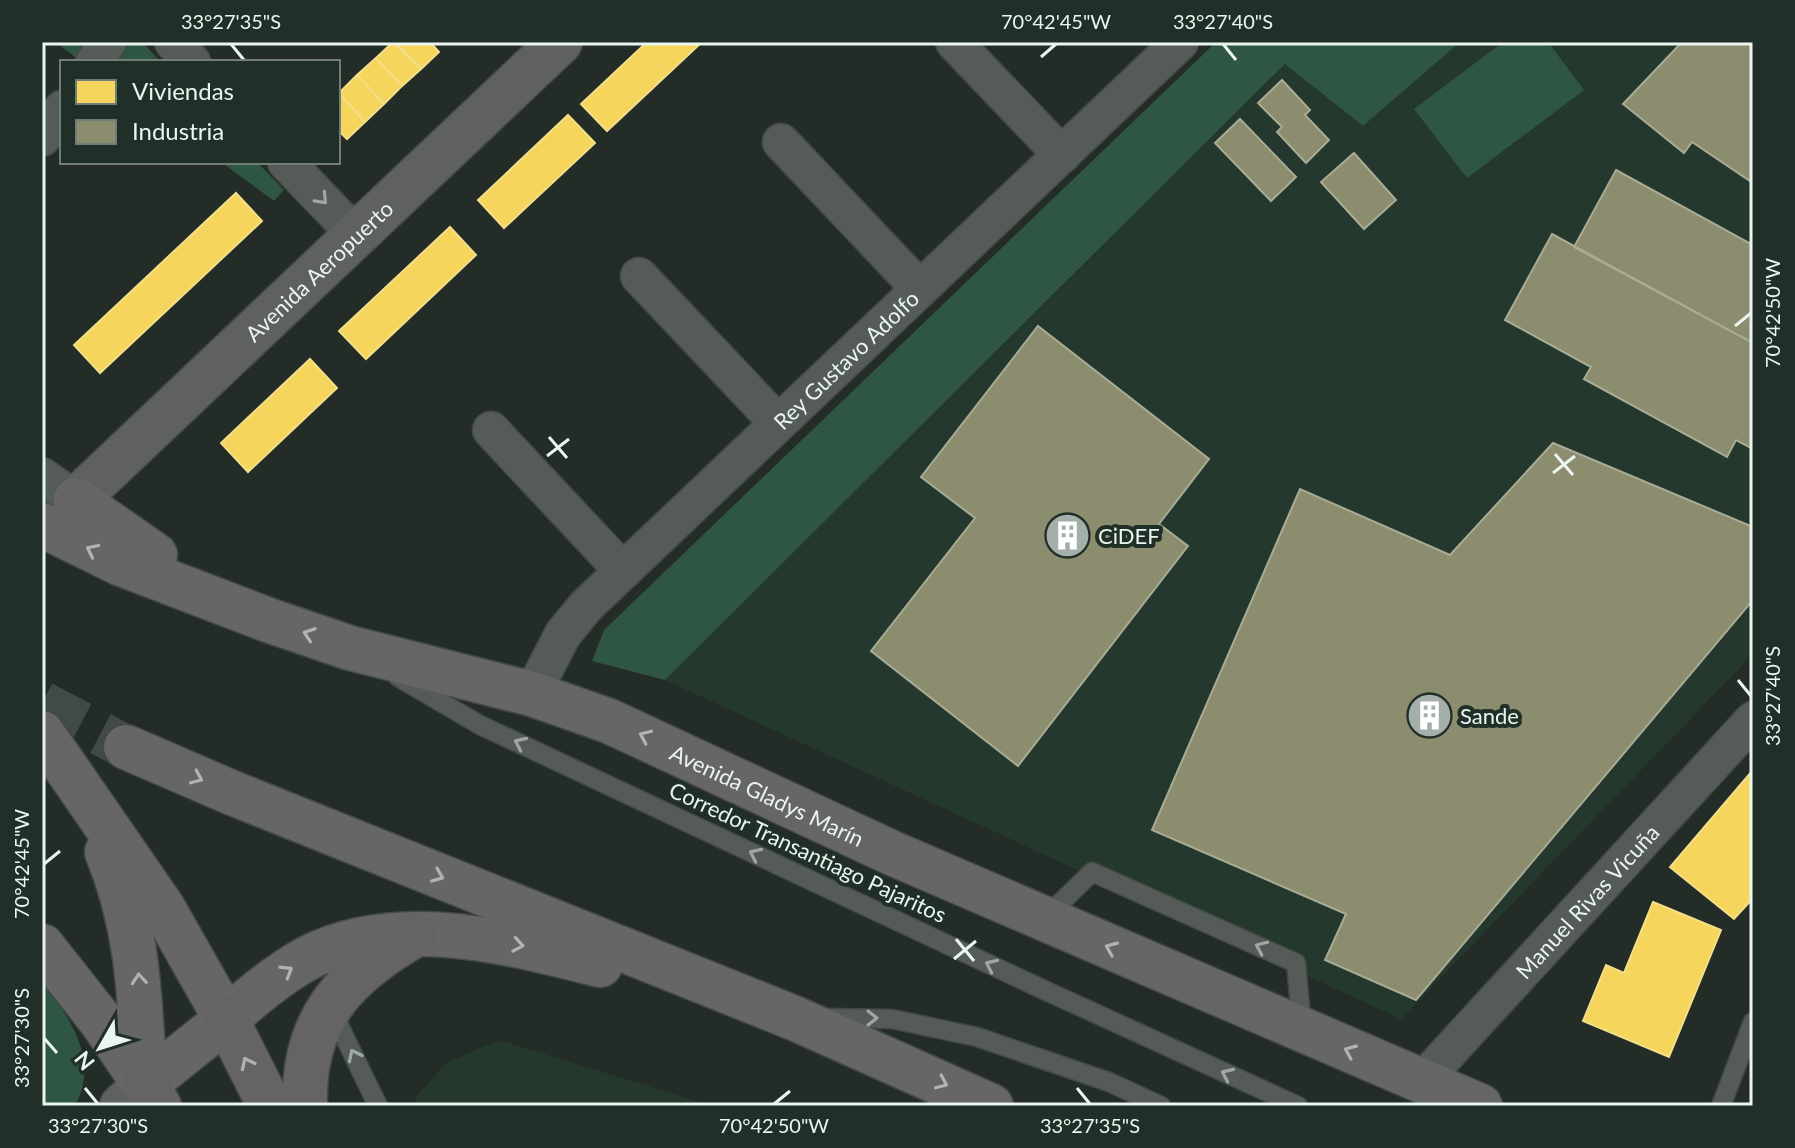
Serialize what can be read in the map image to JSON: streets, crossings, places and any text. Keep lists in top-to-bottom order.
{
  "streets": {
    "main road": ["Avenida Gladys Marín"],
    "street": ["Avenida Aeropuerto", "Rey Gustavo Adolfo", "Manuel Rivas Vicuña"],
    "lane": ["Corredor Transantiago Pajaritos"]
  },
  "crossings": [
    ["Avenida Aeropuerto", "Avenida Gladys Marín"],
    ["Rey Gustavo Adolfo", "Avenida Gladys Marín"],
    ["Avenida Gladys Marín", "Corredor Transantiago Pajaritos"],
    ["Avenida Gladys Marín", "Manuel Rivas Vicuña"]
  ],
  "places": {
    "building": ["CiDEF", "Sande"]
  },
  "legend": ["Viviendas", "Industria"],
  "north": "bottom left",
  "coordinates": [
    "33°27'35\"S",
    "70°42'45\"W",
    "33°27'40\"S",
    "70°42'50\"W",
    "33°27'30\"S"
  ]
}
